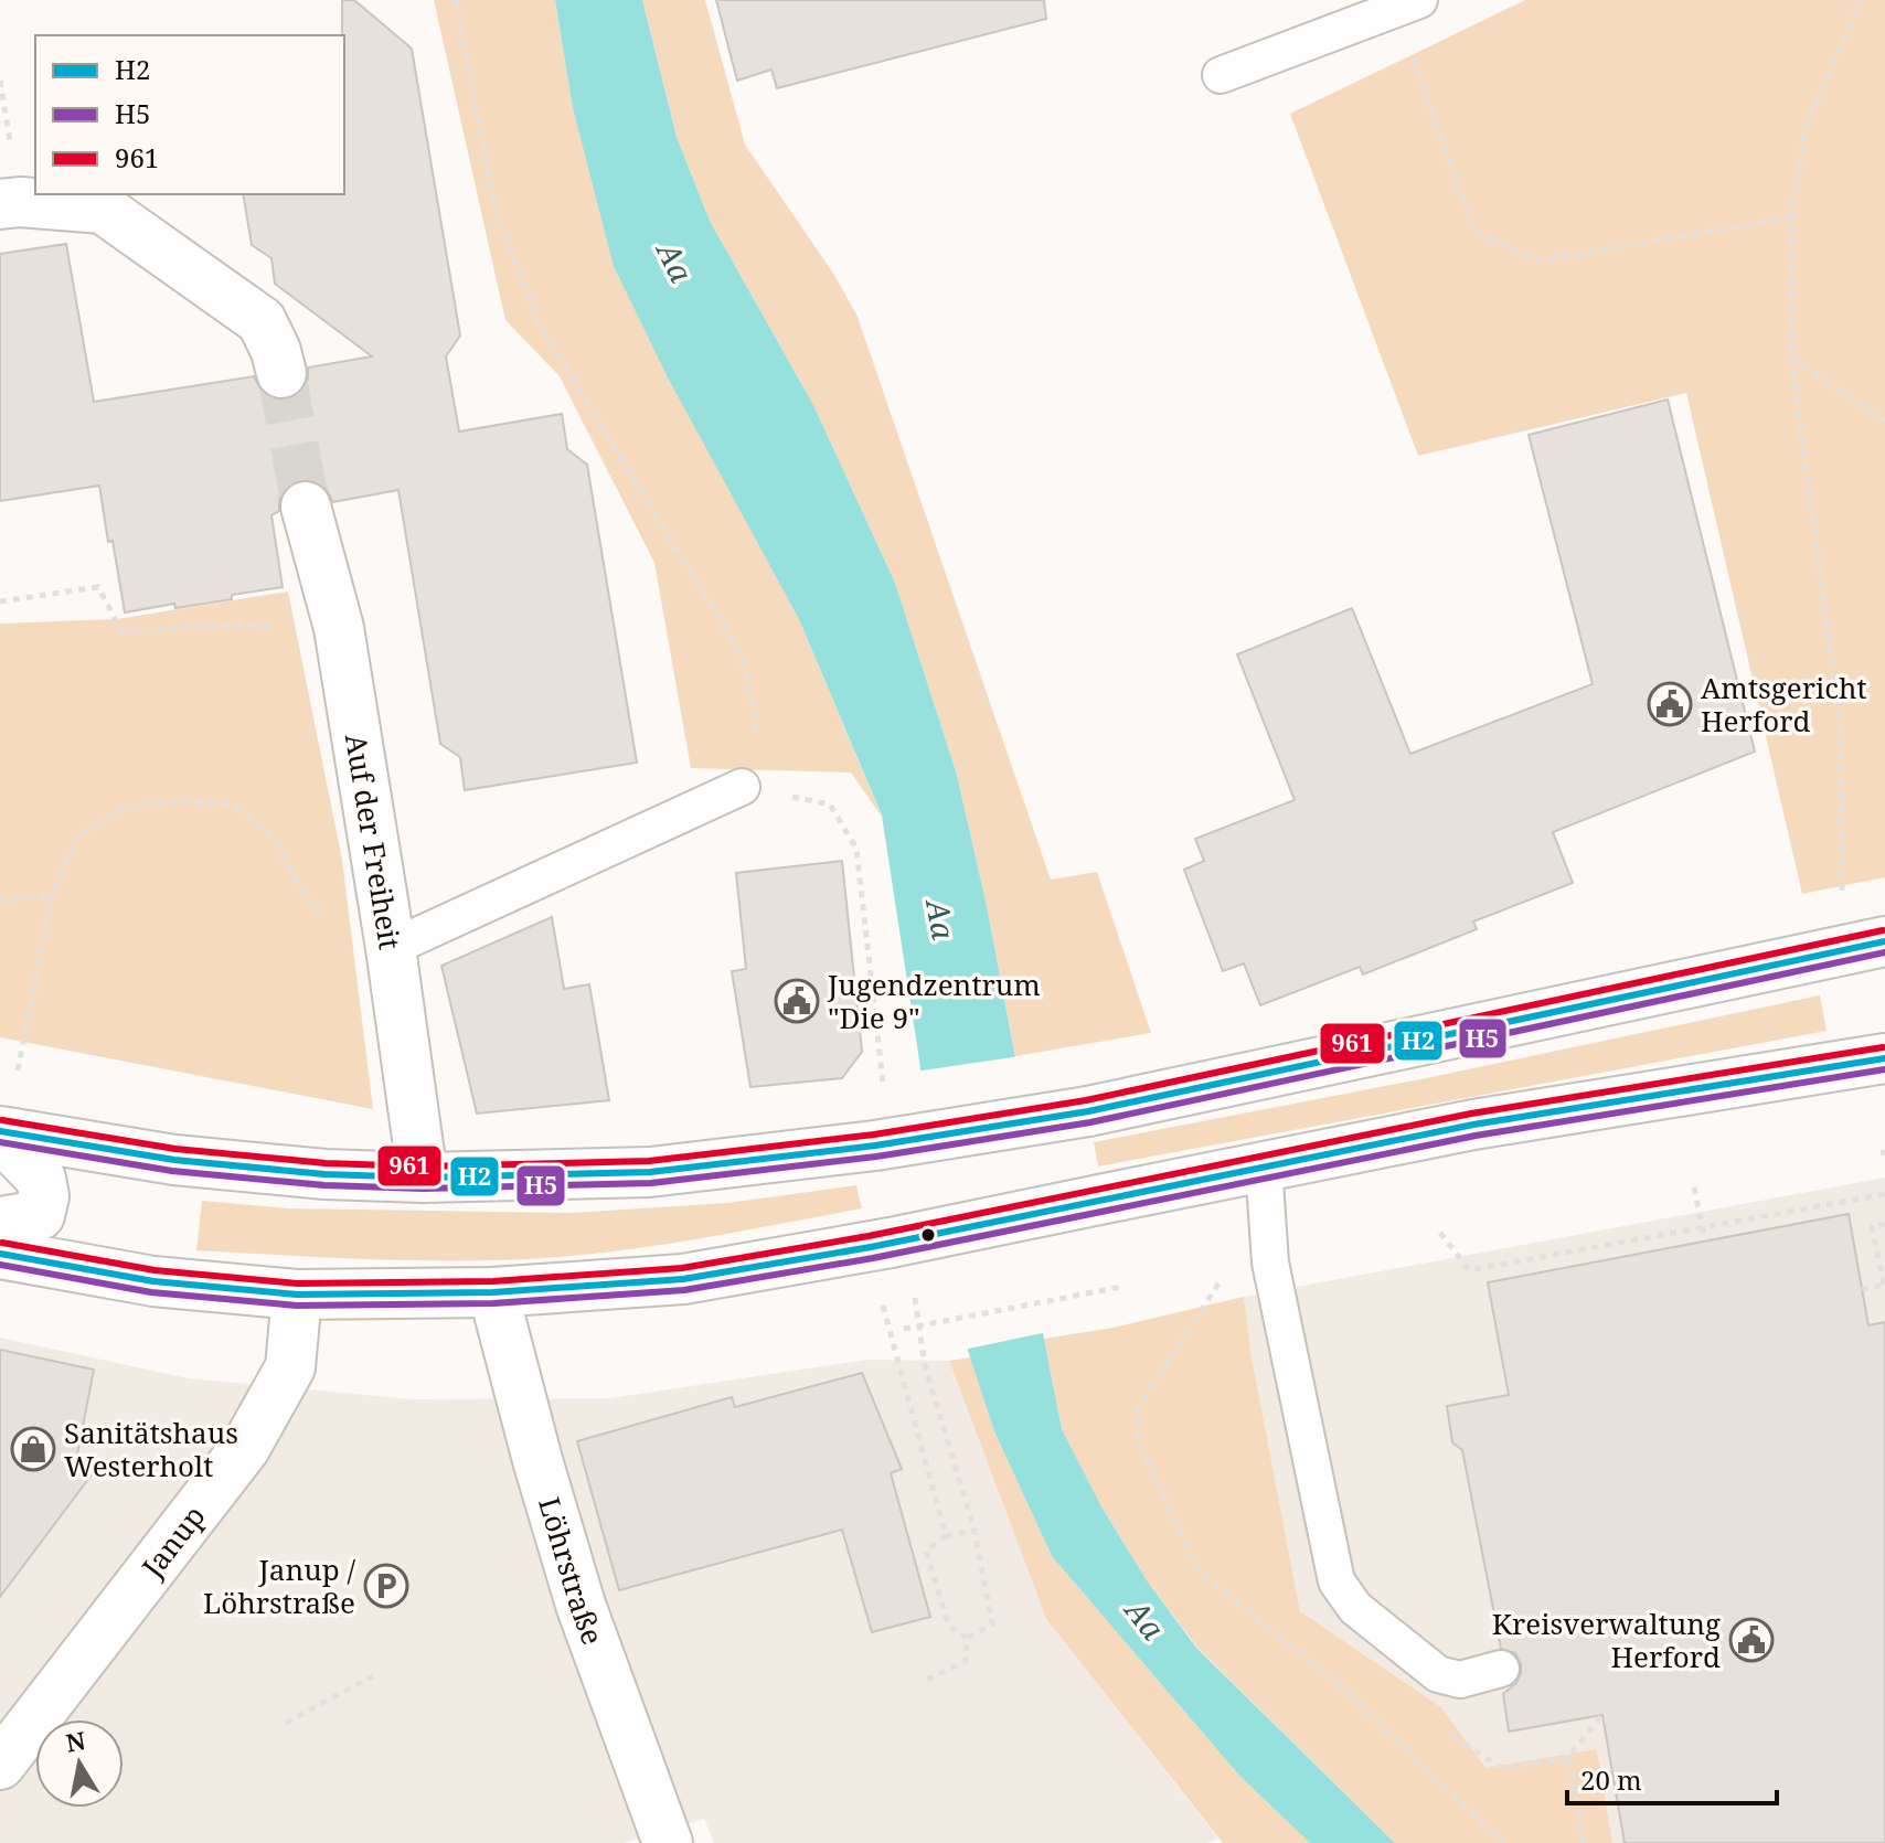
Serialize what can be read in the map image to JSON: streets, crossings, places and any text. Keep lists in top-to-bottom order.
{
  "streets": {
    "main road": ["Auf der Freiheit", "Janup", "Löhrstraße"]
  },
  "water": ["Aa"],
  "places": {
    "public building": ["Amtsgericht Herford", "Jugendzentrum \"Die 9\"", "Kreisverwaltung Herford"],
    "shop": ["Sanitätshaus Westerholt"],
    "parking": ["Janup / Löhrstraße"]
  },
  "lines": ["transit line 961", "transit line H2", "transit line H5"],
  "legend": ["H2", "H5", "961"],
  "scale_bar": "20 m",
  "north": "top"
}
